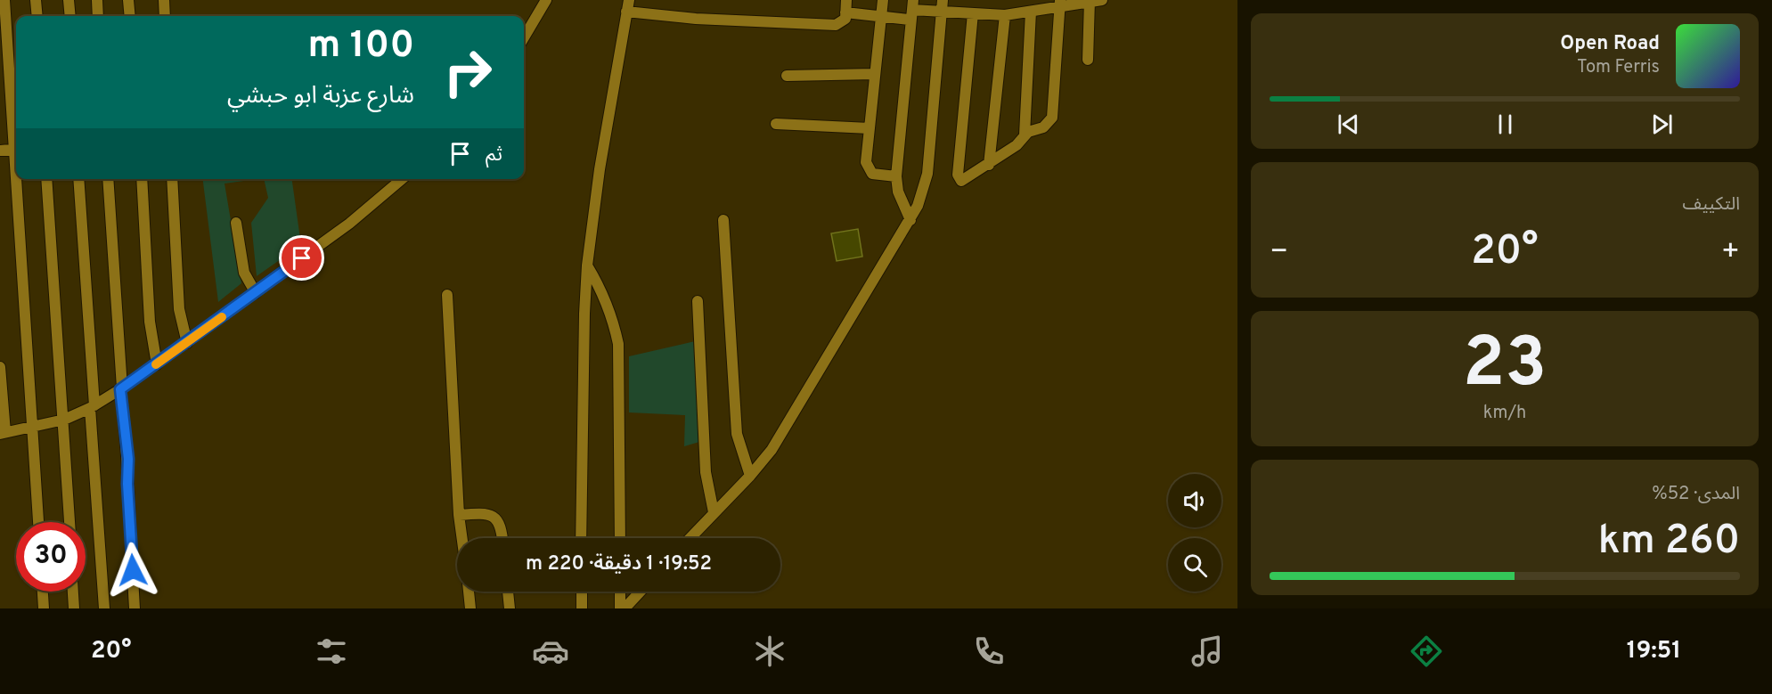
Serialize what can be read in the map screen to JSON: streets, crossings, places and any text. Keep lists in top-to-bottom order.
{
  "page": {
    "turn": ["100 m", "شارع عزبة ابو حبشي"],
    "song": ["Open Road", "Tom Ferris"],
    "then": "ثم",
    "tile": [
      "التكييف",
      ["23", "km/h"],
      ["المدى · 52%", "260 km"]
    ],
    "heat": ["−", "20°", "+"],
    "limit": "30",
    "trip": "19:52 · 1 دقيقة · 220 m",
    "tabs": ["19:51", "20°"]
  }
}
